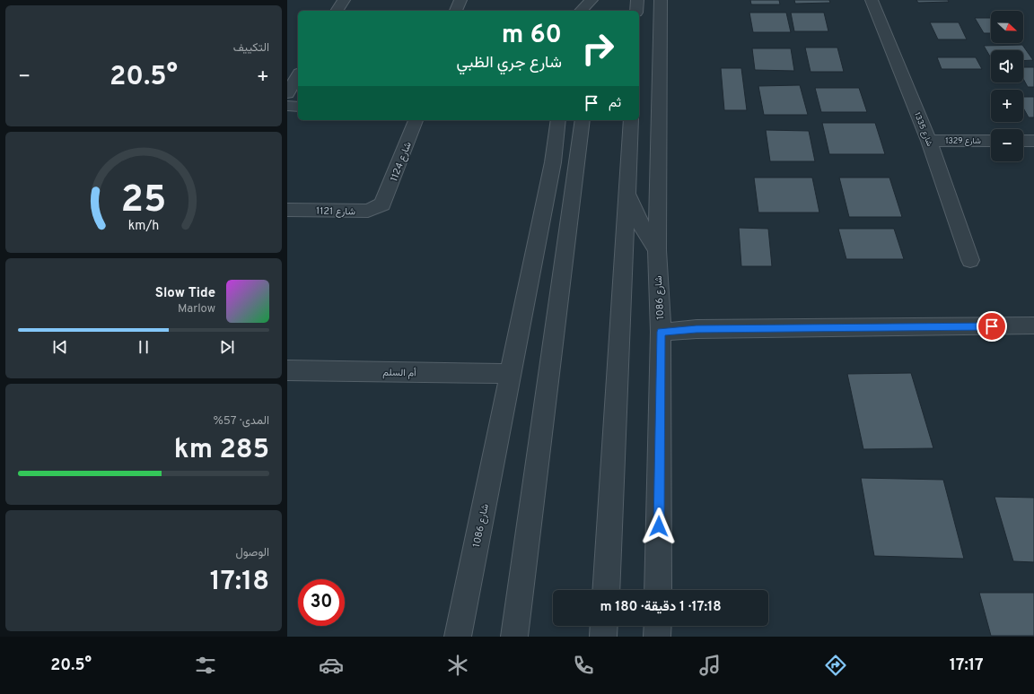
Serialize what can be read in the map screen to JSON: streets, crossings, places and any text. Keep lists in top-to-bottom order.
{
  "streets": {
    "street": [
      "شارع 1335",
      "شارع 1329",
      "شارع 1124",
      "شارع 1121",
      "شارع 1086",
      "أم السلم"
    ]
  },
  "crossings": [
    ["شارع 1335", "شارع 1329"],
    ["شارع 1124", "شارع 1121"],
    ["شارع 1086", "أم السلم"]
  ],
  "north": "right",
  "page": {
    "tile": [
      "التكييف",
      ["المدى · 57%", "285 km"],
      ["الوصول", "17:18"]
    ],
    "map_buttons": ["+", "−"],
    "turn": ["60 m", "شارع جري الظبي"],
    "heat": ["−", "20.5°", "+"],
    "then": "ثم",
    "song": ["Slow Tide", "Marlow"],
    "limit": "30",
    "trip": "17:18 · 1 دقيقة · 180 m",
    "tabs": ["17:17", "20.5°"],
    "gauge": ["25", "km/h"]
  }
}
